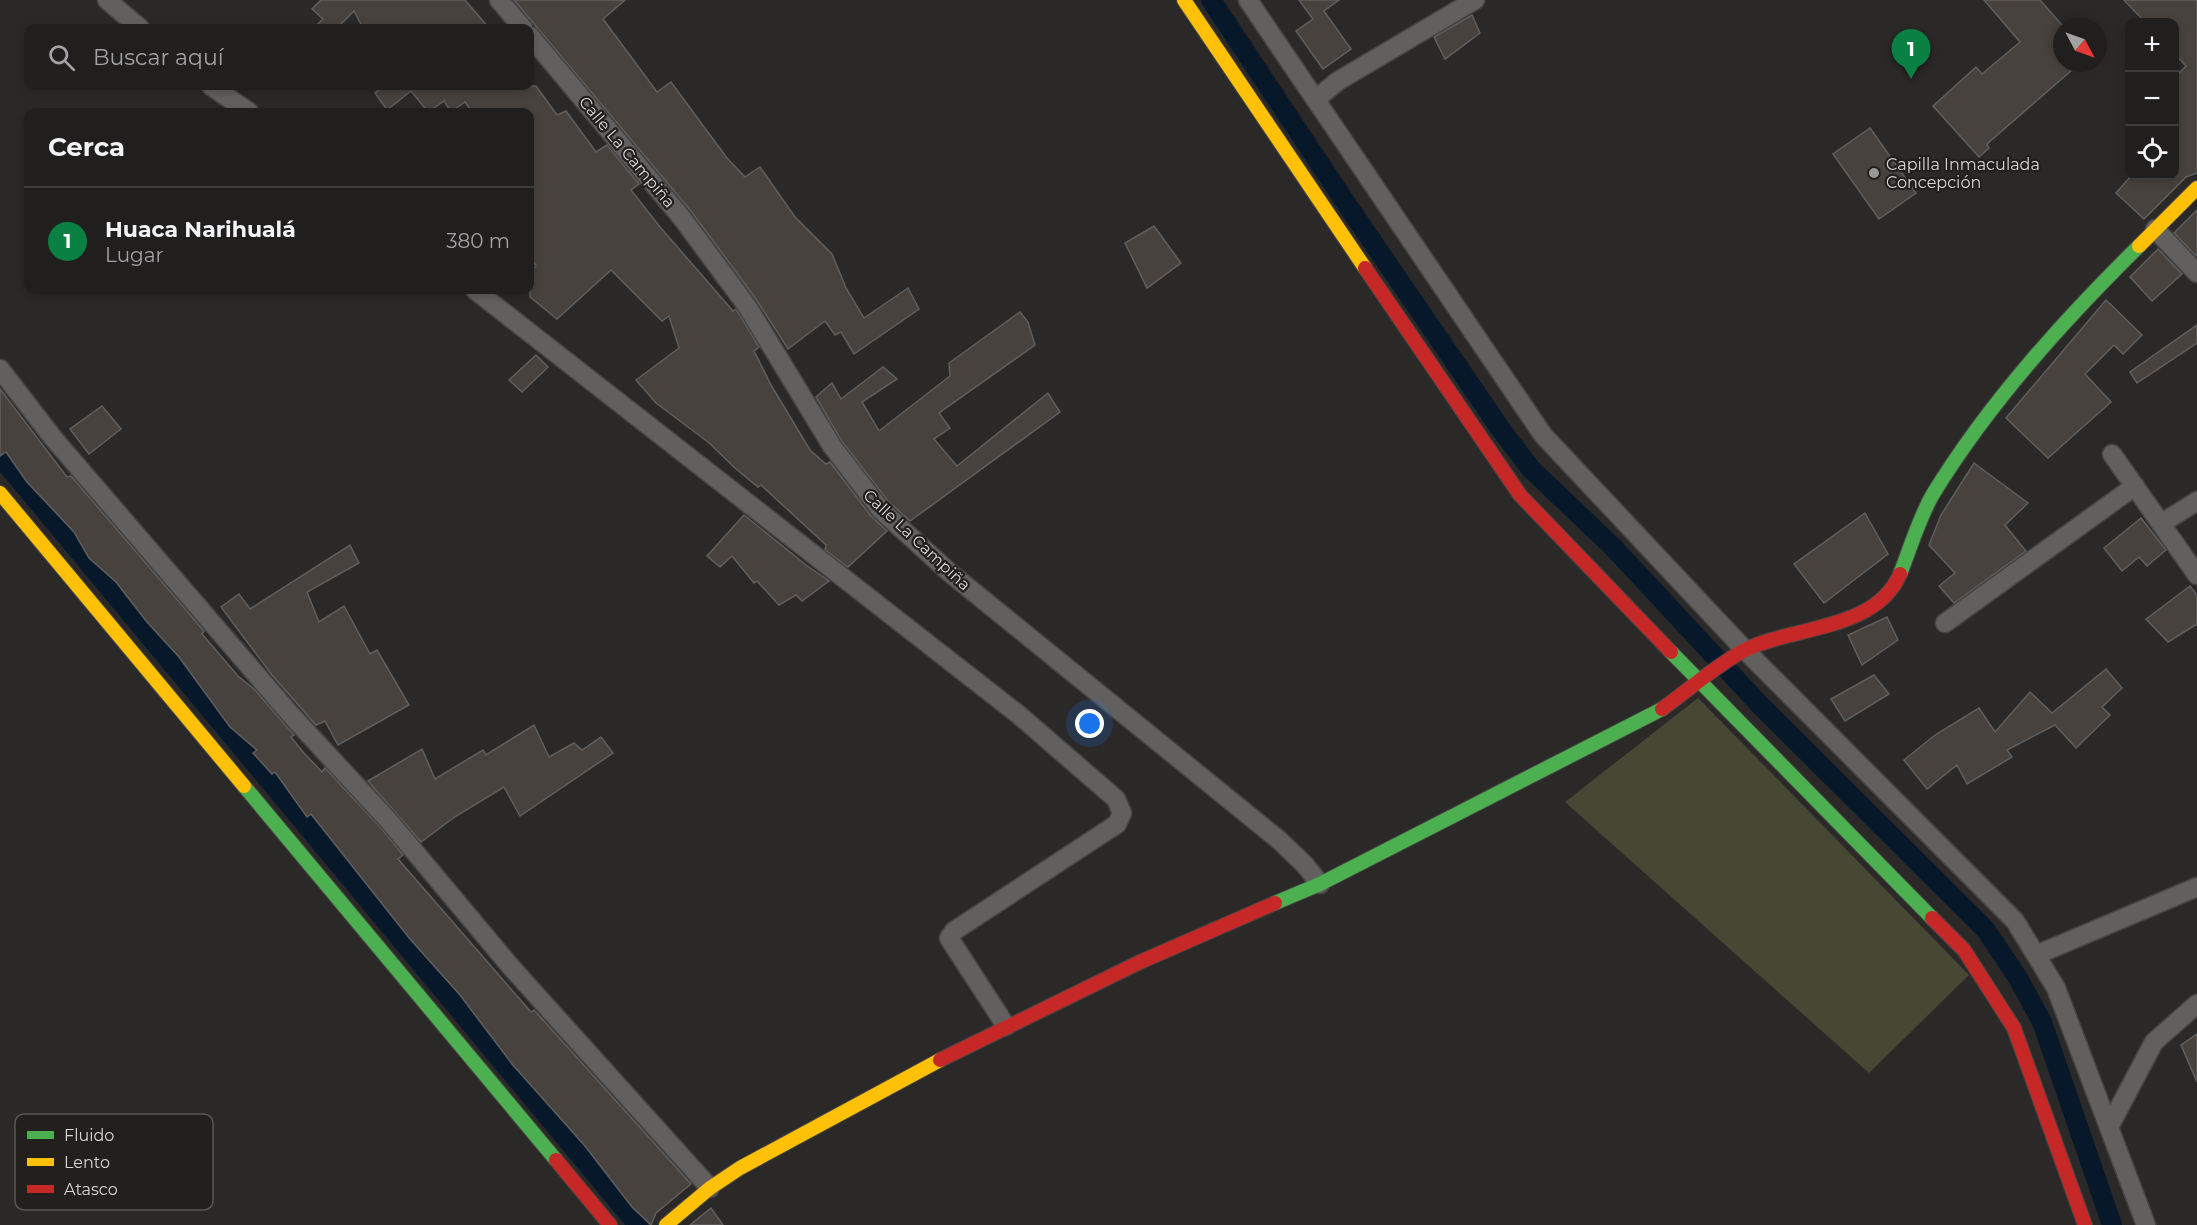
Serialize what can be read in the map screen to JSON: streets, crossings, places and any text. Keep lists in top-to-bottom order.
{
  "streets": {
    "street": ["Calle La Campiña"]
  },
  "places": ["Capilla Inmaculada Concepción"],
  "legend": ["Fluido", "Lento", "Atasco"],
  "north": "bottom right",
  "page": {
    "map_buttons": ["+", "−"],
    "search": "Buscar aquí",
    "pins": "1",
    "heading": "Cerca",
    "list": [
      {
        "mark": "1",
        "name": "Huaca Narihualá",
        "note": "Lugar",
        "value": "380 m"
      }
    ]
  }
}
